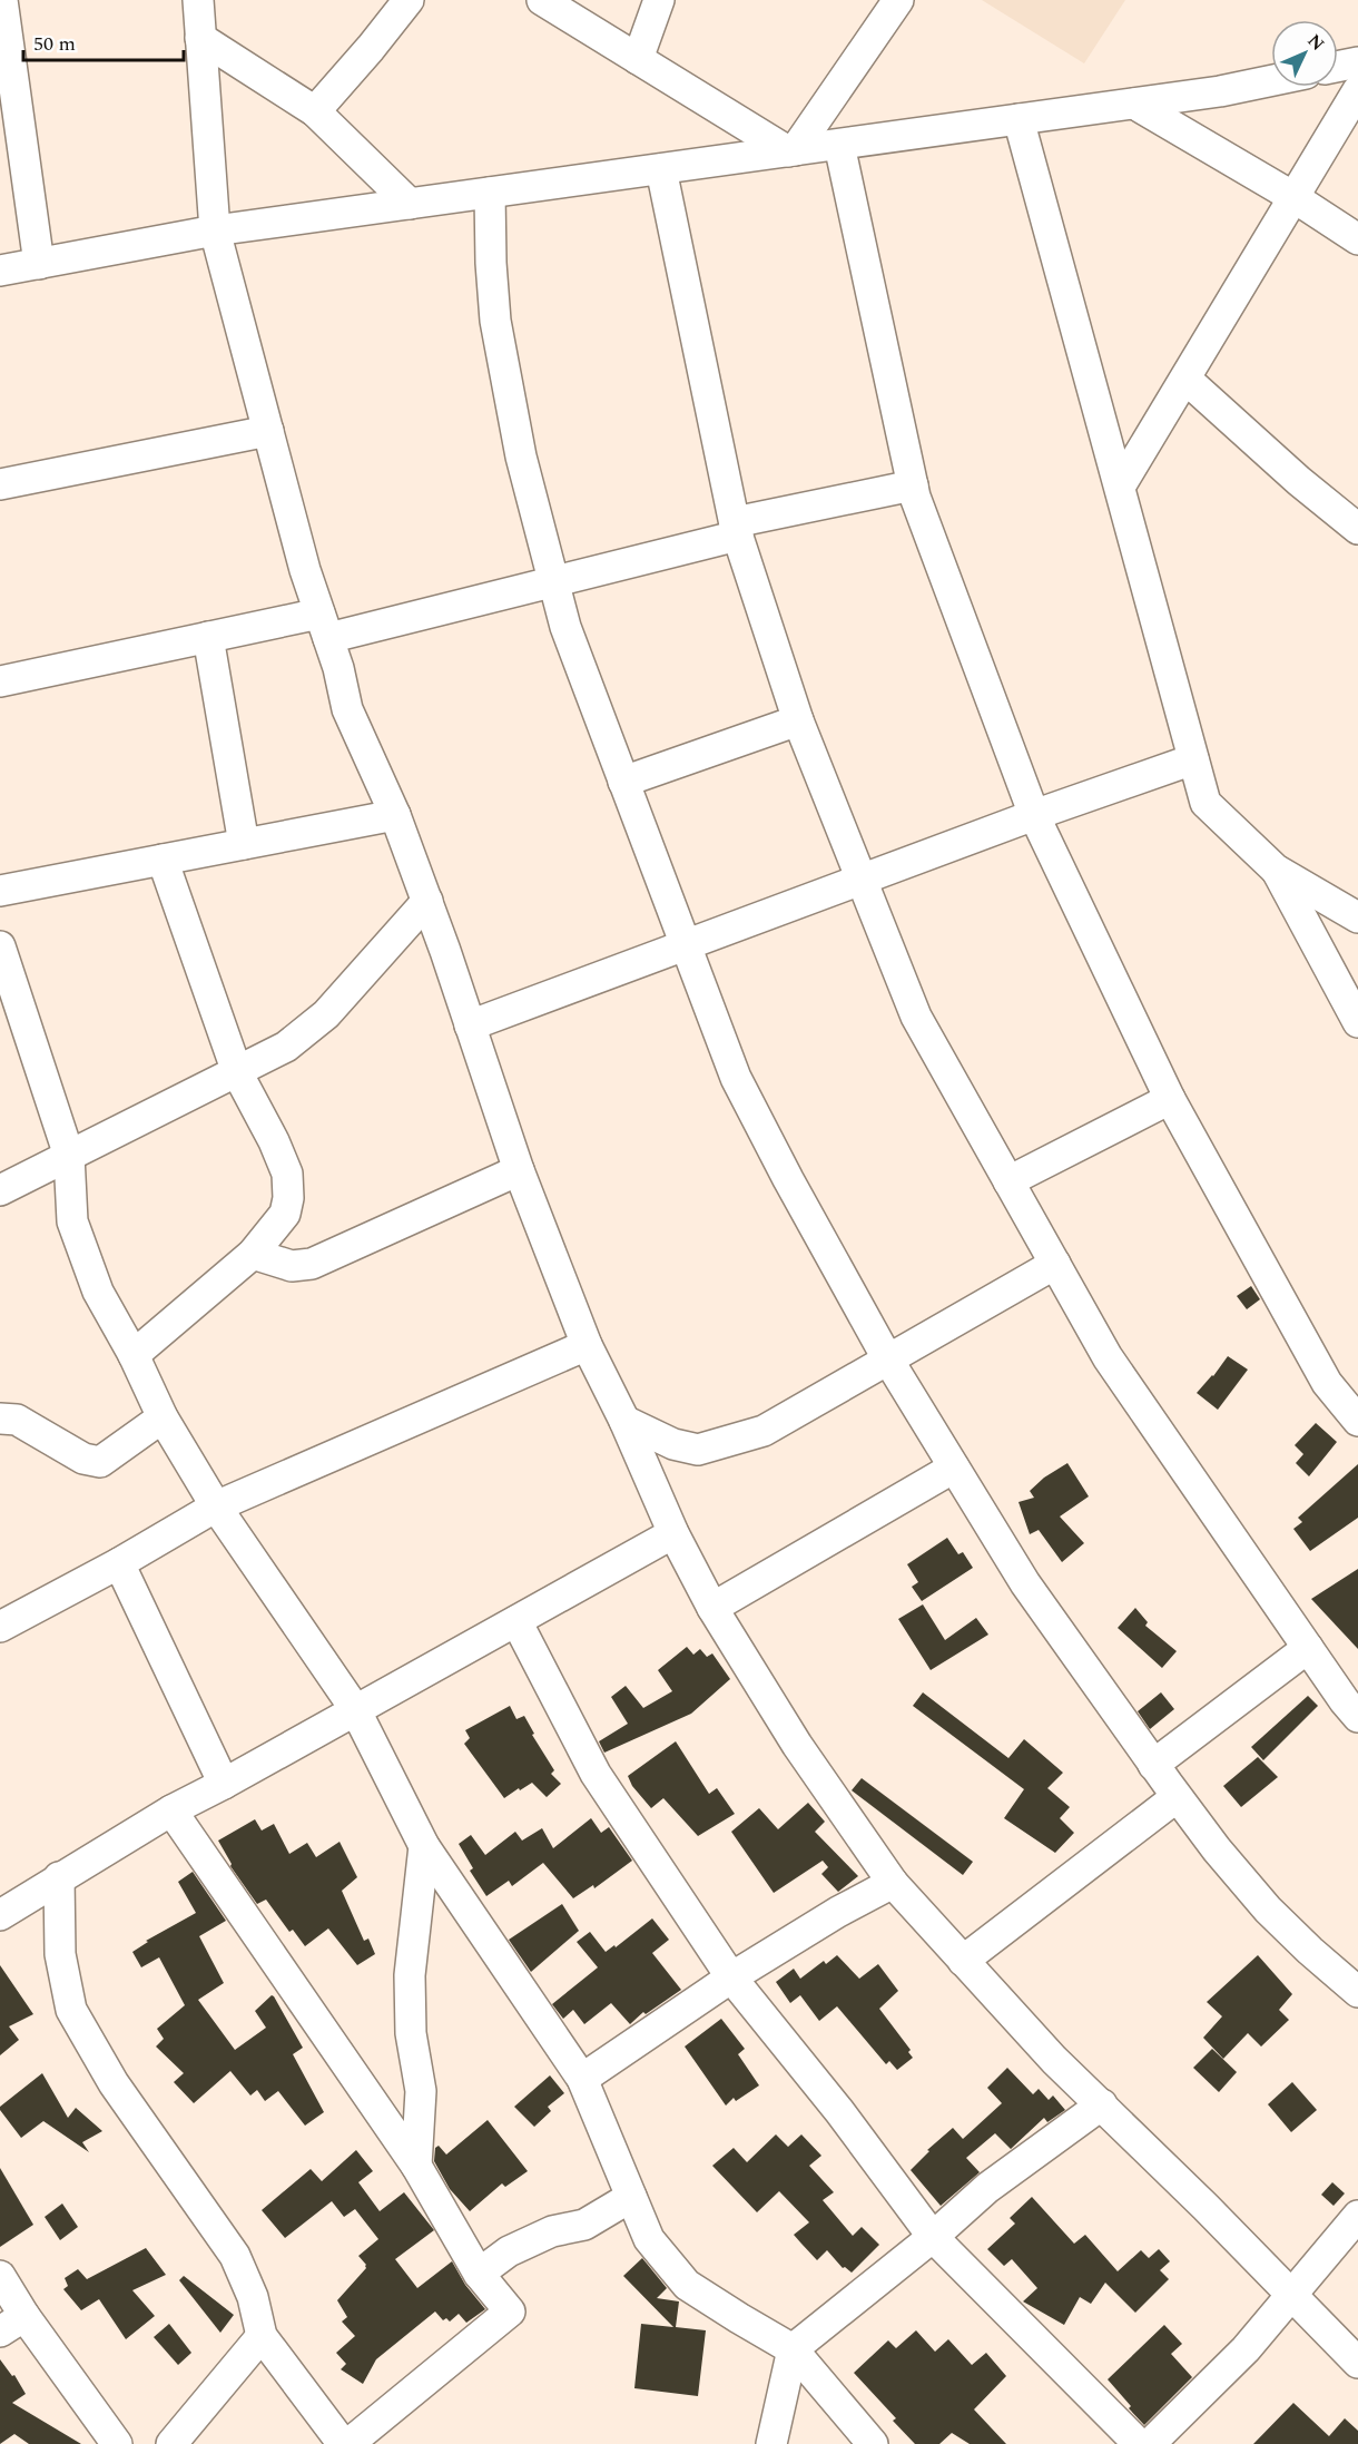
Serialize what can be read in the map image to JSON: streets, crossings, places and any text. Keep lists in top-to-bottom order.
{
  "scale_bar": "50 m",
  "north": "top right"
}
